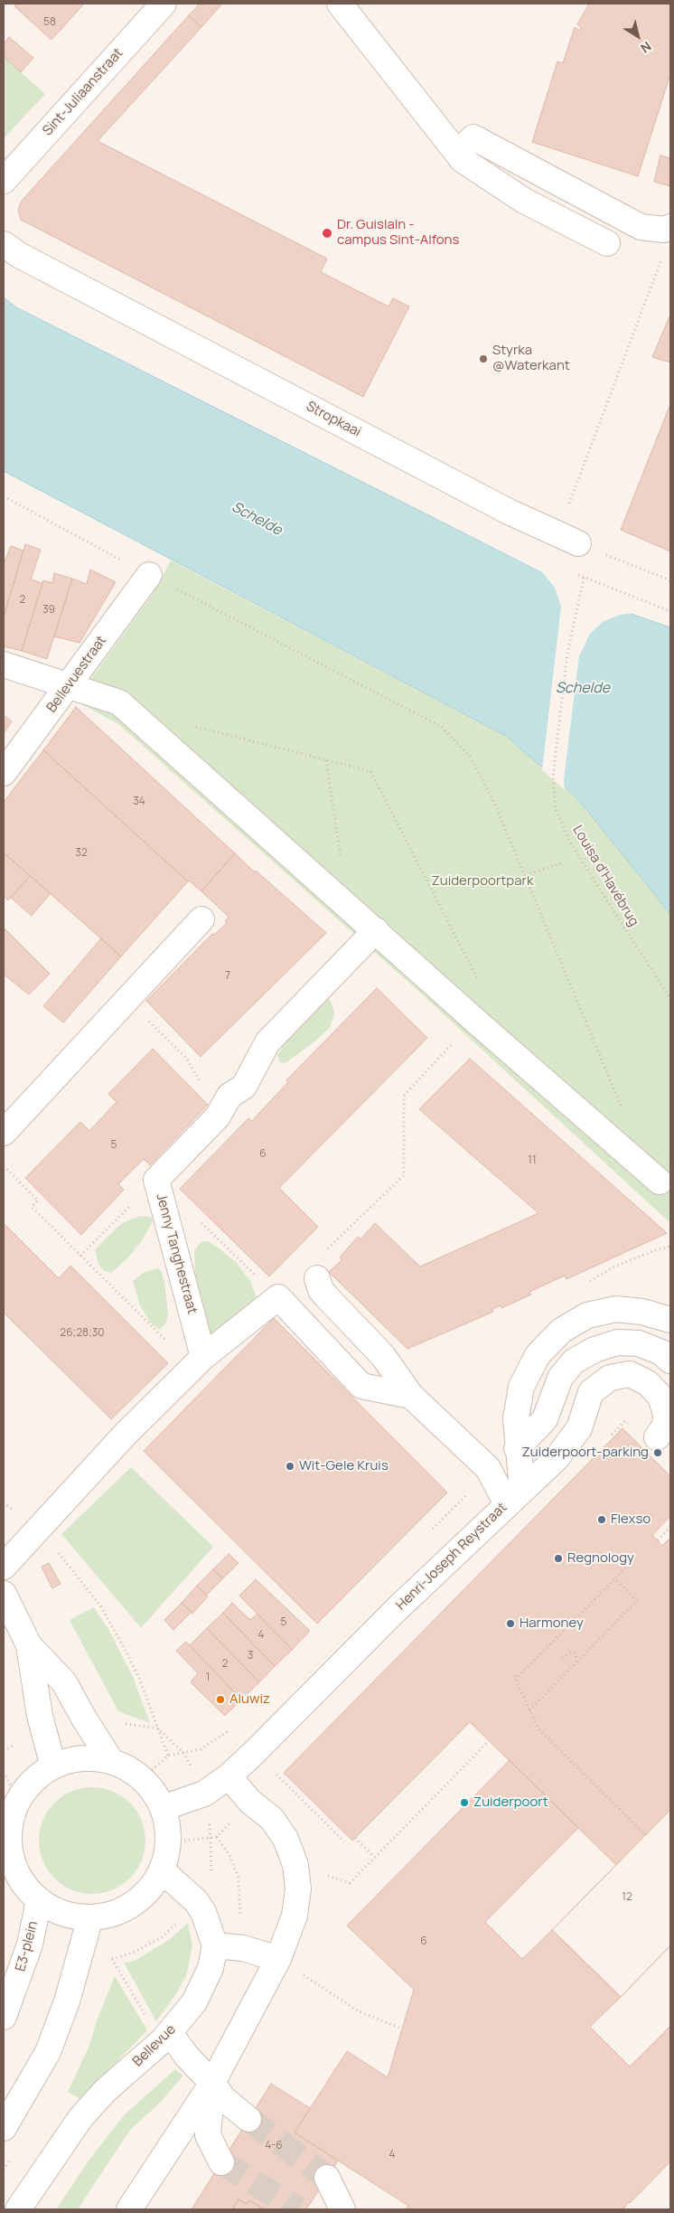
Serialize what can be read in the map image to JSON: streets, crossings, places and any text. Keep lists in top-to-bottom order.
{
  "streets": {
    "street": [
      "Sint-Juliaanstraat",
      "Stropkaai",
      "Bellevuestraat",
      "Jenny Tanghestraat",
      "Henri-Joseph Reystraat",
      "E3-plein",
      "Bellevue"
    ],
    "path": ["Louisa d'Havébrug"]
  },
  "crossings": [
    ["Henri-Joseph Reystraat", "E3-plein"]
  ],
  "water": ["Schelde"],
  "parks": ["Zuiderpoortpark"],
  "places": [
    "Dr. Guislain - campus Sint-Alfons",
    "Styrka @Waterkant",
    "Zuiderpoort-parking",
    "Wit-Gele Kruis",
    "Flexso",
    "Regnology",
    "Harmoney",
    "Aluwiz",
    "Zuiderpoort"
  ],
  "house_numbers": [
    "58",
    "2",
    "39",
    "34",
    "32",
    "7",
    "5",
    "6",
    "11",
    "26;28;30",
    "5",
    "4",
    "3",
    "2",
    "1",
    "12",
    "6",
    "4-6",
    "4"
  ],
  "north": "bottom right"
}
